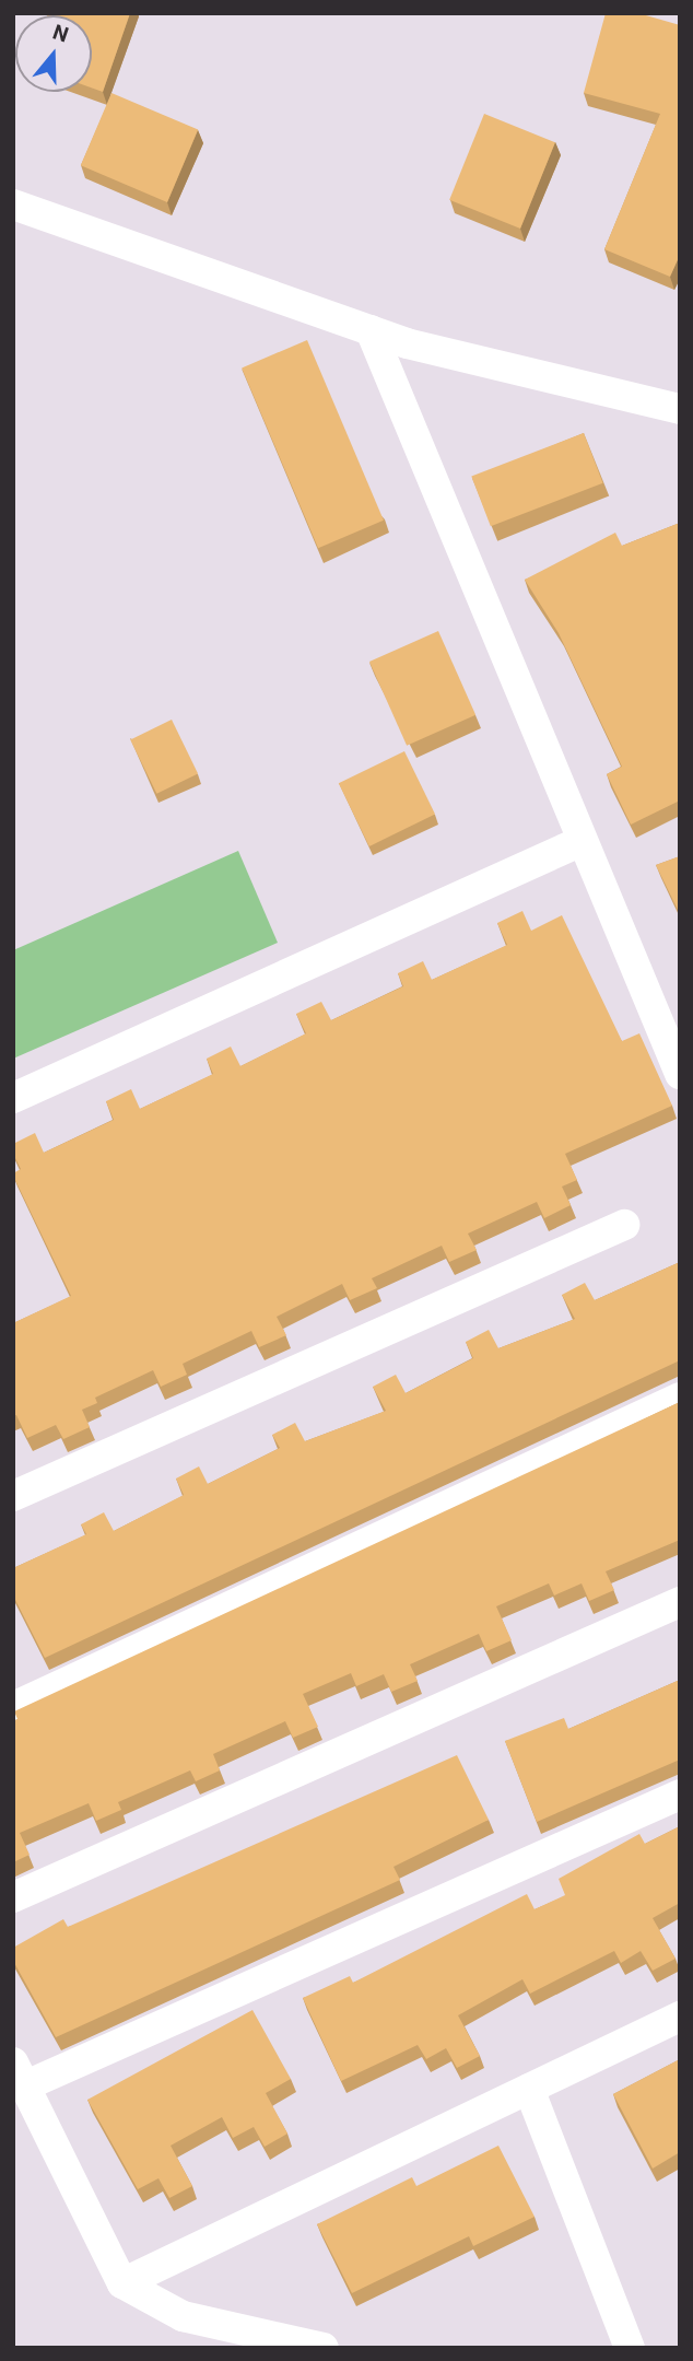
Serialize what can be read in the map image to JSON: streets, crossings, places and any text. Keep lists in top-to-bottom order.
{
  "north": "top"
}
